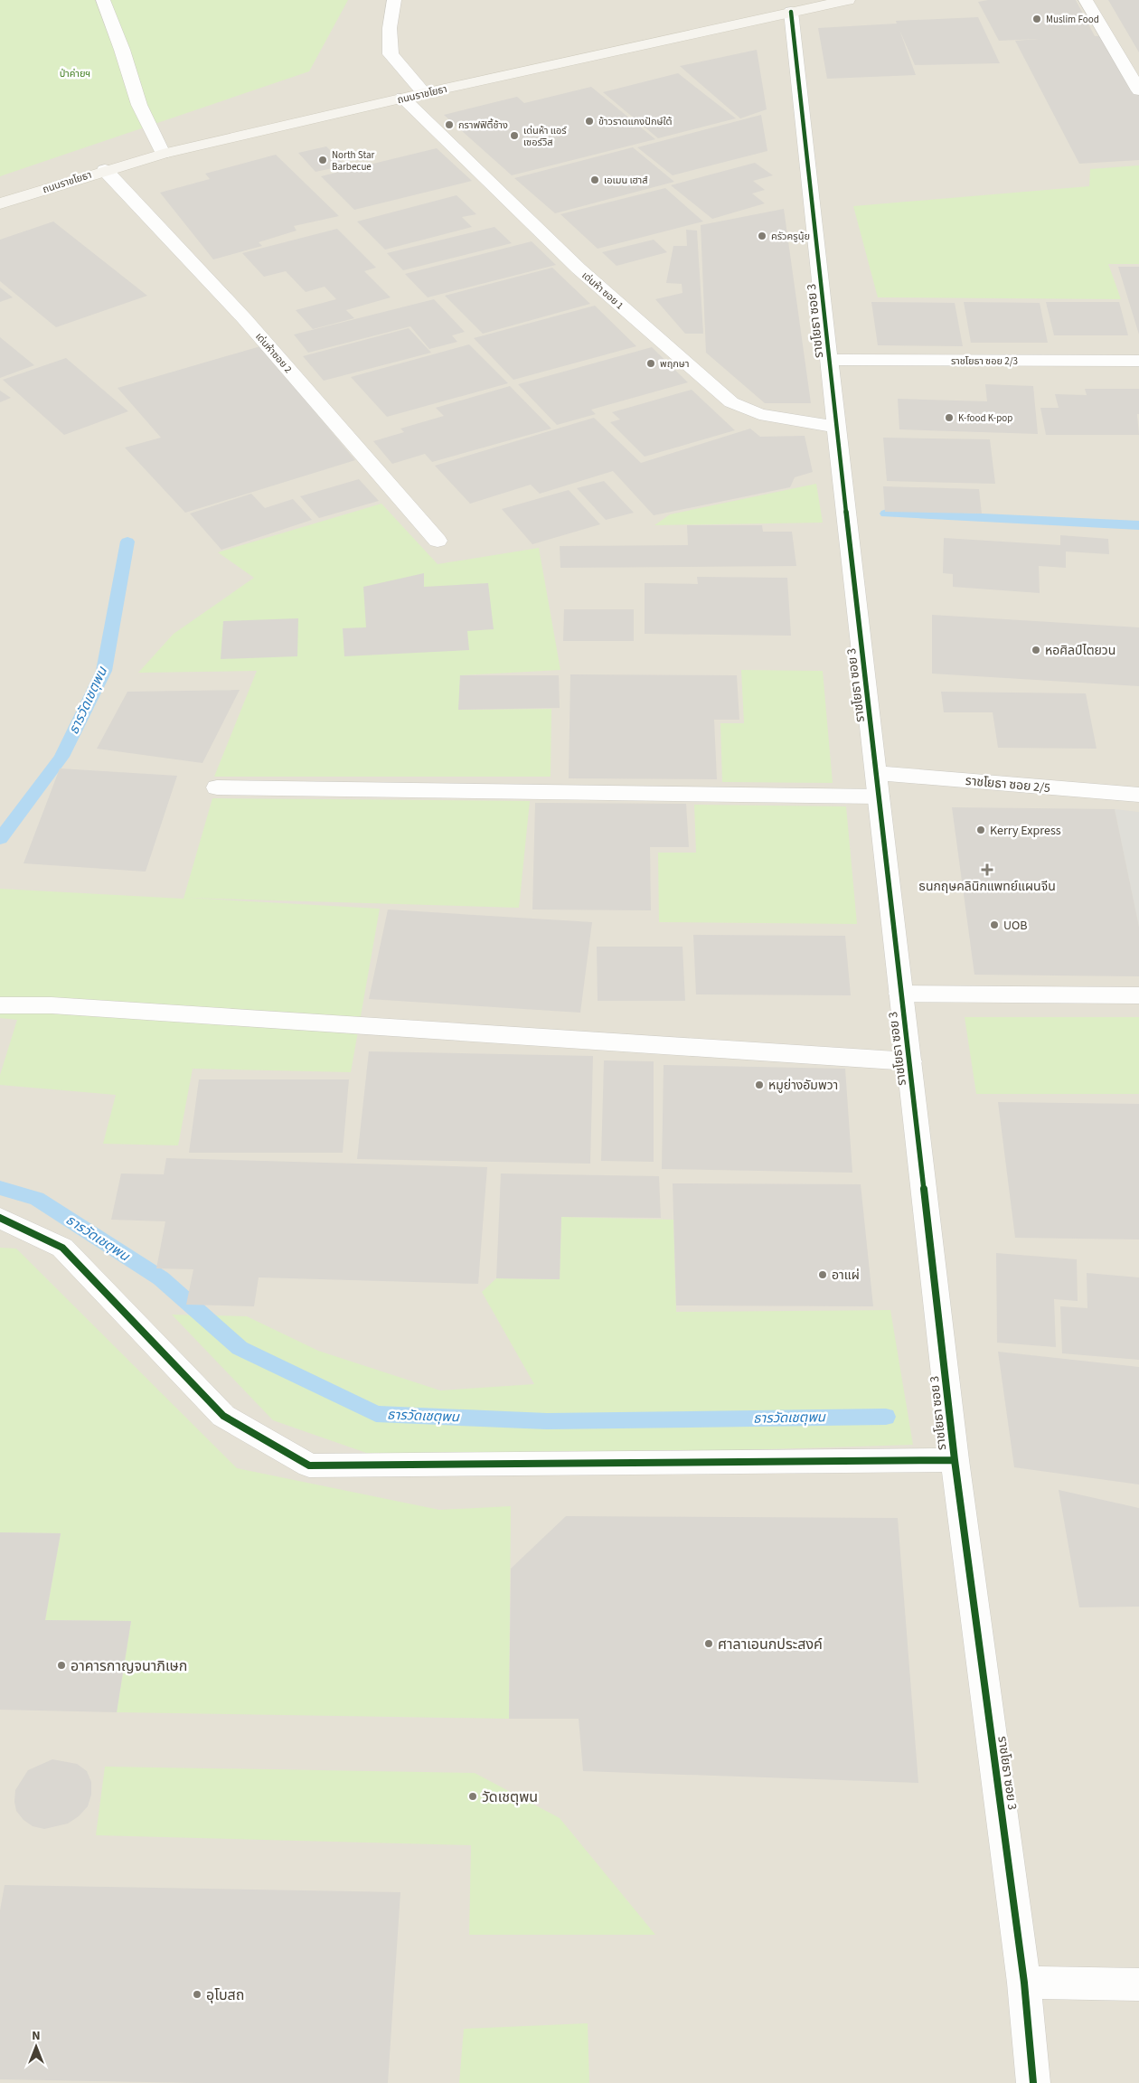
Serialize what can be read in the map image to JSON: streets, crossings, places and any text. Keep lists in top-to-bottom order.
{
  "streets": {
    "main road": ["ถนนราชโยธา"],
    "street": [
      "เด่นห้า ซอย 1",
      "ราชโยธา ซอย 3",
      "เด่นห้าซอย 2",
      "ราชโยธา ซอย 2/3",
      "ราชโยธา ซอย 2/5"
    ]
  },
  "crossings": [
    ["ถนนราชโยธา", "เด่นห้า ซอย 1"],
    ["ถนนราชโยธา", "ราชโยธา ซอย 3"],
    ["ถนนราชโยธา", "เด่นห้าซอย 2"],
    ["เด่นห้า ซอย 1", "ราชโยธา ซอย 3"],
    ["ราชโยธา ซอย 3", "ราชโยธา ซอย 2/3"],
    ["ราชโยธา ซอย 3", "ราชโยธา ซอย 2/5"]
  ],
  "water": ["ธารวัดเชตุพน"],
  "parks": ["ป่าค่ายฯ"],
  "places": {
    "other": [
      "Muslim Food",
      "ข้าวราดแกงปักษ์ใต้",
      "กราฟฟิตี้ช้าง",
      "เด่นห้า แอร์ เซอร์วิส",
      "North Star Barbecue",
      "เอเมน เฮาส์",
      "ครัวครูนุ้ย",
      "พฤกษา",
      "K-food K-pop",
      "หอศิลป์ไตยวน",
      "Kerry Express",
      "UOB",
      "หมูย่างอัมพวา",
      "อาแผ่",
      "ศาลาเอนกประสงค์",
      "อาคารกาญจนาภิเษก",
      "วัดเชตุพน",
      "อุโบสถ"
    ],
    "health": ["ธนกฤษคลินิกแพทย์แผนจีน"]
  },
  "north": "top"
}
